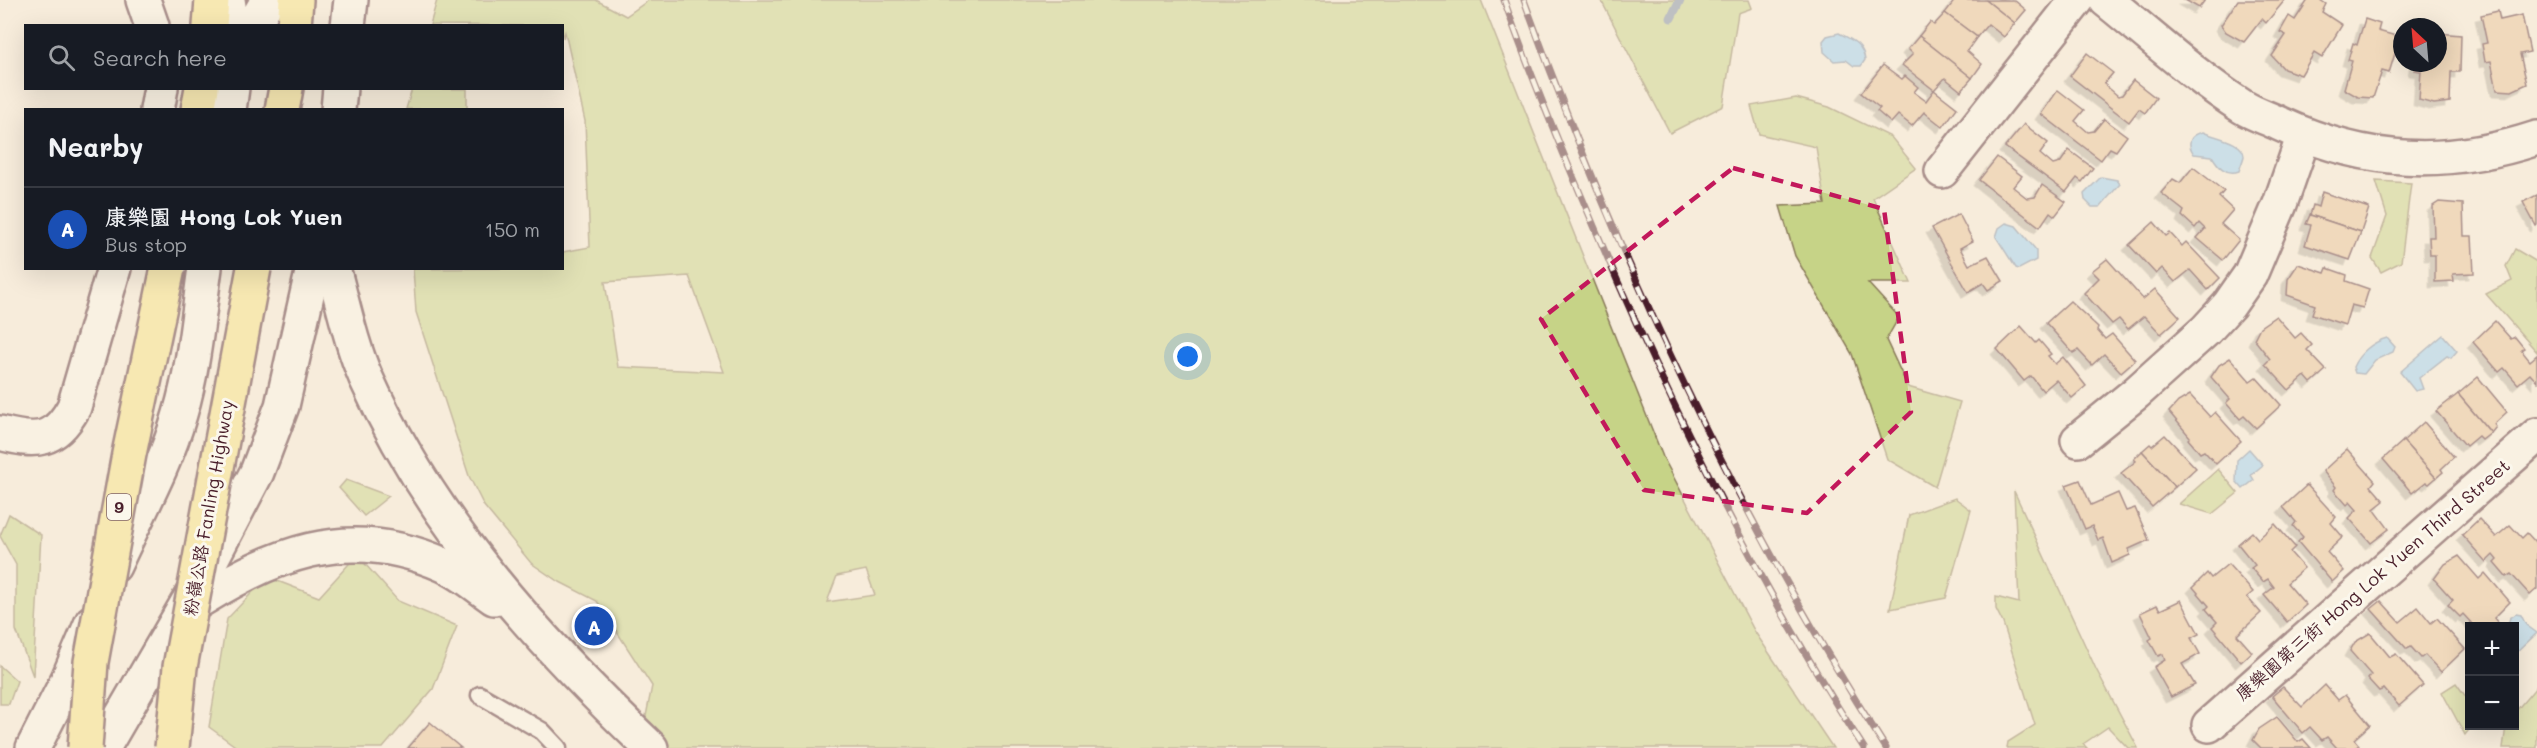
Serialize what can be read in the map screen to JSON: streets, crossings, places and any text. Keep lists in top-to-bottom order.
{
  "streets": {
    "highway": ["9", "粉嶺公路 Fanling Highway"],
    "main road": ["康樂園第三街 Hong Lok Yuen Third Street"]
  },
  "north": "top left",
  "page": {
    "search": "Search here",
    "heading": "Nearby",
    "list": [
      {
        "mark": "A",
        "name": "康樂園 Hong Lok Yuen",
        "note": "Bus stop",
        "value": "150 m"
      }
    ],
    "pins": "A",
    "map_buttons": ["+", "−"]
  }
}
